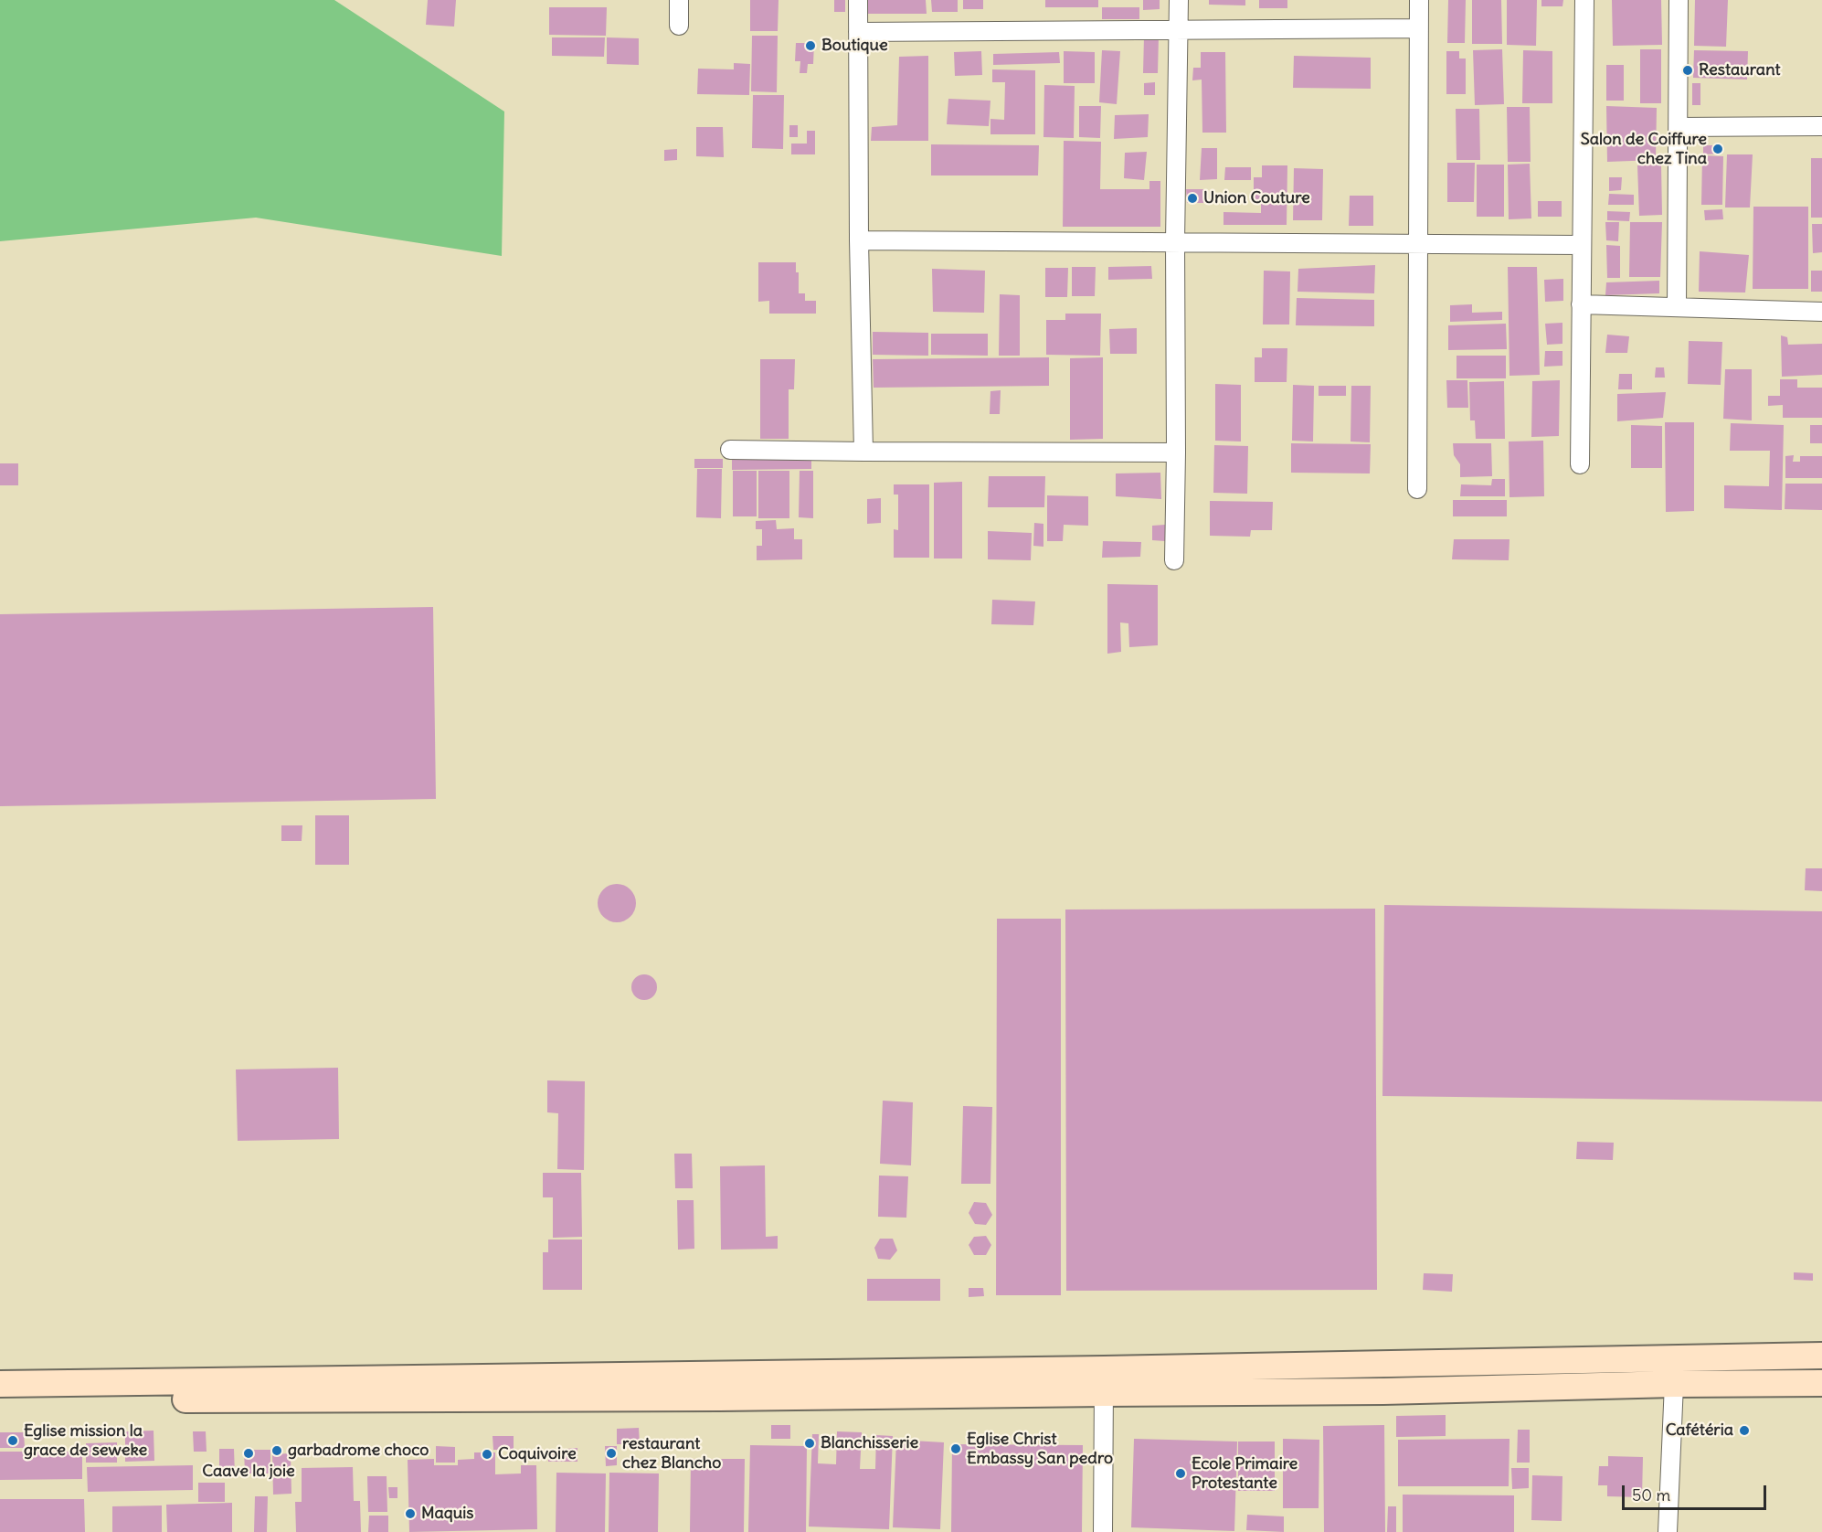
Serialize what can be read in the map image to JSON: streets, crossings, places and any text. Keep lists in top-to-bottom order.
{
  "places": [
    "Boutique",
    "Restaurant",
    "Salon de Coiffure chez Tina",
    "Union Couture",
    "Cafétéria",
    "Eglise mission la grace de seweke",
    "Blanchisserie",
    "Eglise Christ Embassy San pedro",
    "garbadrome choco",
    "Caave la joie",
    "restaurant chez Blancho",
    "Coquivoire",
    "Ecole Primaire Protestante",
    "Maquis"
  ],
  "scale_bar": "50 m"
}
